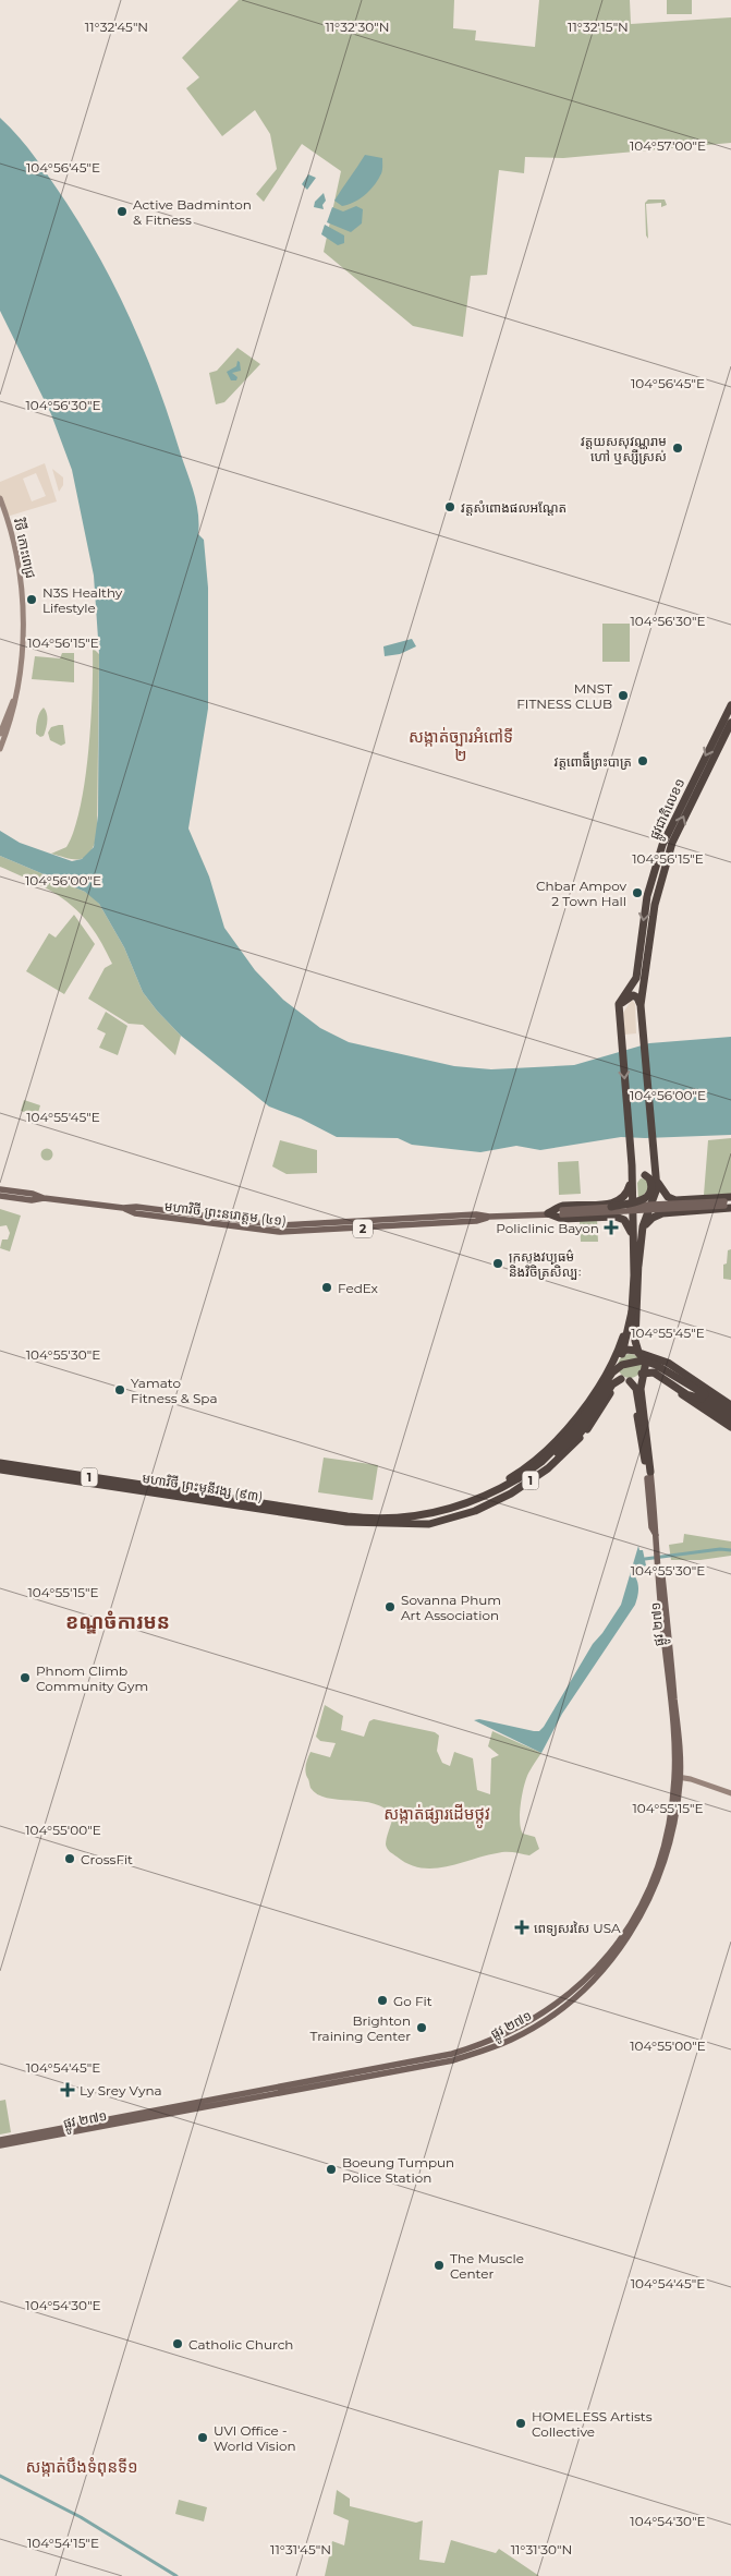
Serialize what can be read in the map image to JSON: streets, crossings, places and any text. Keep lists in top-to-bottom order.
{
  "streets": {
    "highway": ["ផ្លូវជាតិលេខ១", "1", "មហាវិថី ព្រះមុនីវង្ស (៩៣)"],
    "main road": [
      "វិថី កោះពេជ្រ",
      "មហាវិថី ព្រះនរោត្តម (៤១)",
      "2",
      "ផ្លូវ ២៧១"
    ]
  },
  "crossings": [
    ["ផ្លូវជាតិលេខ១", "1"],
    ["មហាវិថី ព្រះនរោត្តម (៤១)", "2"],
    ["1", "មហាវិថី ព្រះមុនីវង្ស (៩៣)"]
  ],
  "districts": [
    "សង្កាត់ច្បារអំពៅទី ២",
    "ខណ្ឌចំការមន",
    "សង្កាត់ផ្សារដើមថ្កូវ",
    "សង្កាត់បឹងទំពុនទី១"
  ],
  "places": {
    "other": [
      "Active Badminton & Fitness",
      "វត្តយសសុវណ្ណរាម ហៅ ឬស្សីស្រស់",
      "វត្តសំពោងផលអណ្តែត",
      "N3S Healthy Lifestyle",
      "MNST FITNESS CLUB",
      "វត្តពោធិ៏ព្រះបាត្រ",
      "Chbar Ampov 2 Town Hall",
      "ក្រសួងវប្បធម៌ និងវិចិត្រសិល្បៈ",
      "FedEx",
      "Yamato Fitness & Spa",
      "Sovanna Phum Art Association",
      "Phnom Climb Community Gym",
      "CrossFit",
      "Go Fit",
      "Brighton Training Center",
      "Boeung Tumpun Police Station",
      "The Muscle Center",
      "Catholic Church",
      "HOMELESS Artists Collective",
      "UVI Office - World Vision"
    ],
    "health": ["Policlinic Bayon", "ពេទ្យសរសៃ USA", "Ly Srey Vyna"]
  },
  "coordinates": [
    "11°32'45\"N",
    "11°32'30\"N",
    "11°32'15\"N",
    "104°57'00\"E",
    "104°56'45\"E",
    "104°56'30\"E",
    "104°56'15\"E",
    "104°56'00\"E",
    "104°55'45\"E",
    "104°55'30\"E",
    "104°55'15\"E",
    "104°55'00\"E",
    "104°54'45\"E",
    "104°54'30\"E",
    "104°54'15\"E",
    "11°31'45\"N",
    "11°31'30\"N"
  ]
}
